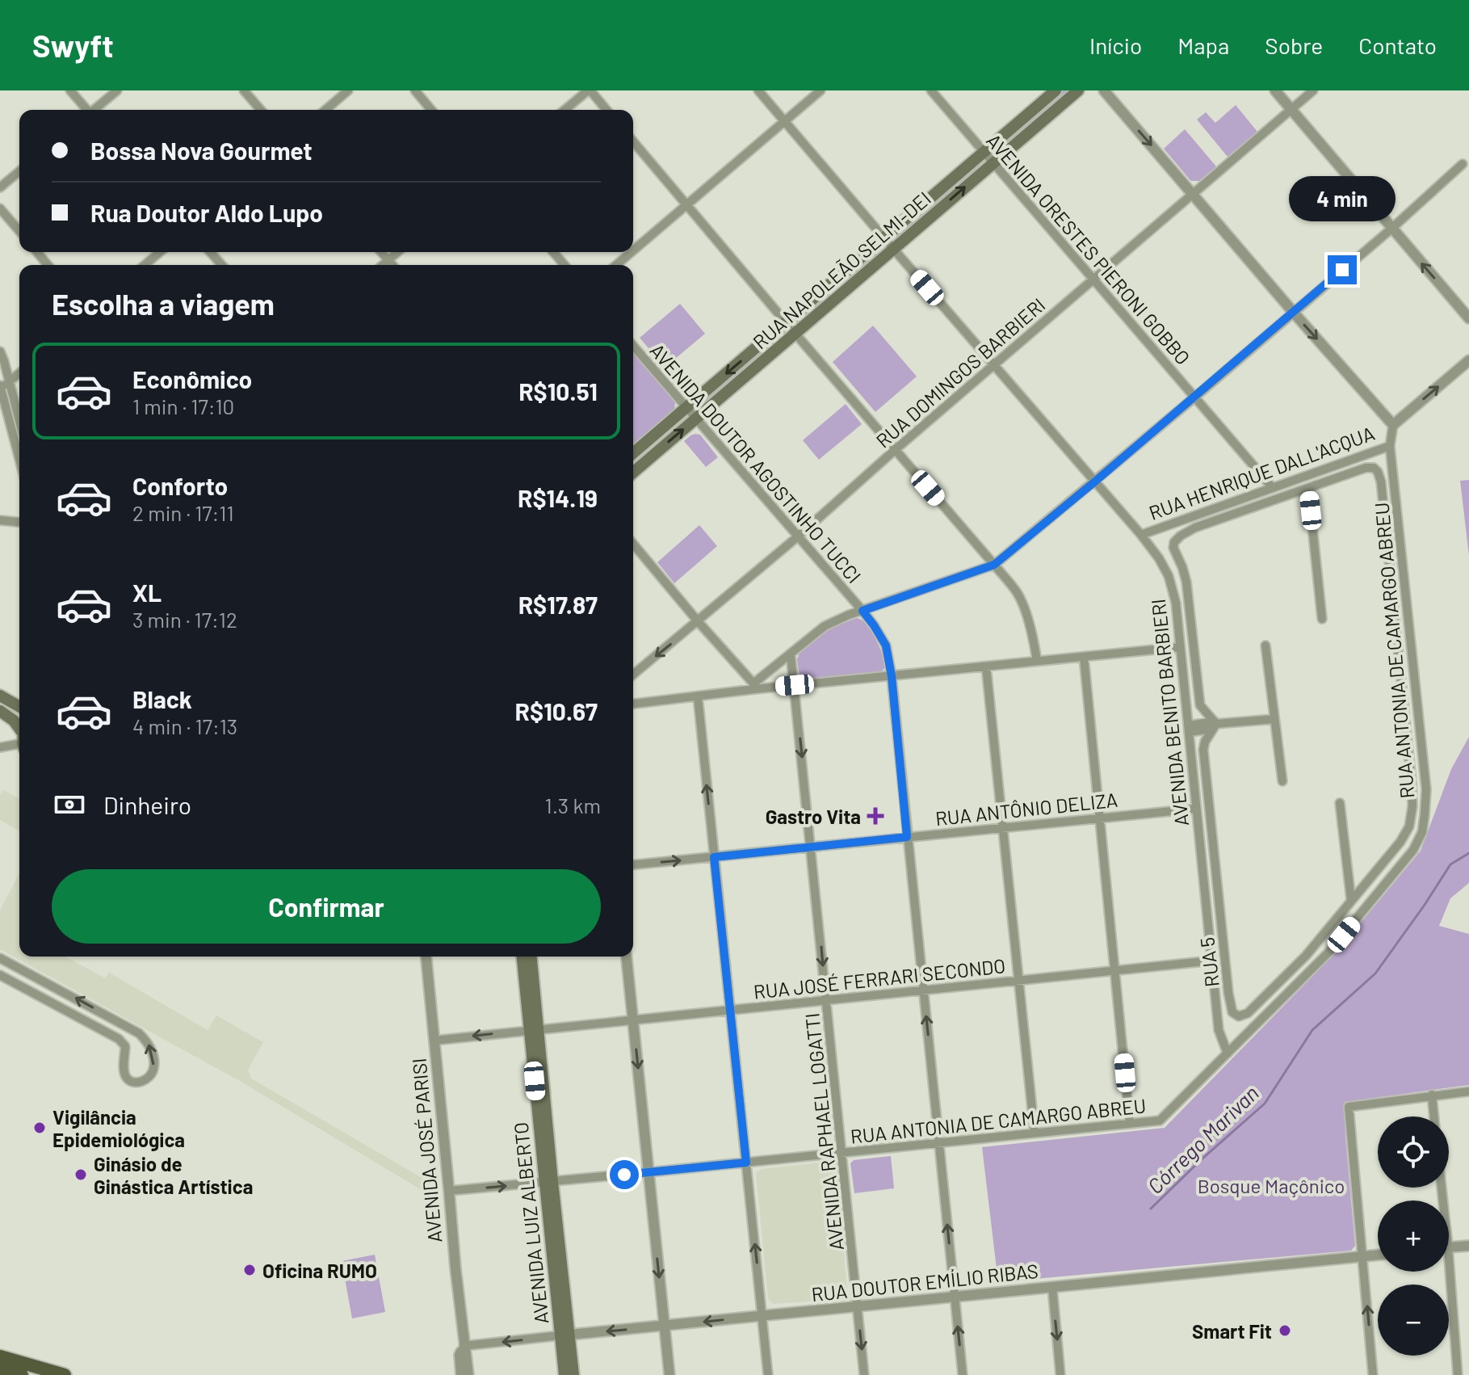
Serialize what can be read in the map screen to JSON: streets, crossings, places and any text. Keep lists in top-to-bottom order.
{
  "streets": {
    "main road": ["RUA NAPOLEÃO SELMI-DEI", "AVENIDA LUIZ ALBERTO"],
    "street": [
      "AVENIDA ORESTES PIERONI GOBBO",
      "RUA DOMINGOS BARBIERI",
      "AVENIDA DOUTOR AGOSTINHO TUCCI",
      "RUA HENRIQUE DALL'ACQUA",
      "RUA ANTONIA DE CAMARGO ABREU",
      "AVENIDA BENITO BARBIERI",
      "RUA ANTÔNIO DELIZA",
      "RUA 5",
      "RUA JOSÉ FERRARI SECONDO",
      "AVENIDA RAPHAEL LOGATTI",
      "AVENIDA JOSÉ PARISI",
      "RUA DOUTOR EMÍLIO RIBAS"
    ]
  },
  "crossings": [
    ["AVENIDA ORESTES PIERONI GOBBO", "RUA NAPOLEÃO SELMI-DEI"],
    ["AVENIDA ORESTES PIERONI GOBBO", "RUA DOMINGOS BARBIERI"],
    ["AVENIDA ORESTES PIERONI GOBBO", "RUA HENRIQUE DALL'ACQUA"],
    ["RUA NAPOLEÃO SELMI-DEI", "AVENIDA DOUTOR AGOSTINHO TUCCI"],
    ["RUA NAPOLEÃO SELMI-DEI", "AVENIDA BENITO BARBIERI"],
    ["RUA DOMINGOS BARBIERI", "AVENIDA DOUTOR AGOSTINHO TUCCI"],
    ["RUA DOMINGOS BARBIERI", "AVENIDA BENITO BARBIERI"],
    ["AVENIDA DOUTOR AGOSTINHO TUCCI", "RUA ANTONIA DE CAMARGO ABREU"],
    ["AVENIDA DOUTOR AGOSTINHO TUCCI", "RUA ANTÔNIO DELIZA"],
    ["AVENIDA DOUTOR AGOSTINHO TUCCI", "RUA JOSÉ FERRARI SECONDO"],
    ["AVENIDA DOUTOR AGOSTINHO TUCCI", "RUA DOUTOR EMÍLIO RIBAS"],
    ["RUA HENRIQUE DALL'ACQUA", "RUA ANTONIA DE CAMARGO ABREU"],
    ["RUA HENRIQUE DALL'ACQUA", "AVENIDA BENITO BARBIERI"],
    ["RUA ANTONIA DE CAMARGO ABREU", "AVENIDA BENITO BARBIERI"],
    ["RUA ANTONIA DE CAMARGO ABREU", "AVENIDA RAPHAEL LOGATTI"],
    ["RUA ANTONIA DE CAMARGO ABREU", "AVENIDA JOSÉ PARISI"],
    ["RUA ANTONIA DE CAMARGO ABREU", "AVENIDA LUIZ ALBERTO"],
    ["AVENIDA BENITO BARBIERI", "RUA ANTÔNIO DELIZA"],
    ["AVENIDA BENITO BARBIERI", "RUA JOSÉ FERRARI SECONDO"],
    ["RUA ANTÔNIO DELIZA", "AVENIDA RAPHAEL LOGATTI"],
    ["RUA JOSÉ FERRARI SECONDO", "AVENIDA RAPHAEL LOGATTI"],
    ["RUA JOSÉ FERRARI SECONDO", "AVENIDA JOSÉ PARISI"],
    ["RUA JOSÉ FERRARI SECONDO", "AVENIDA LUIZ ALBERTO"],
    ["AVENIDA RAPHAEL LOGATTI", "RUA DOUTOR EMÍLIO RIBAS"],
    ["AVENIDA JOSÉ PARISI", "RUA DOUTOR EMÍLIO RIBAS"],
    ["AVENIDA LUIZ ALBERTO", "RUA DOUTOR EMÍLIO RIBAS"]
  ],
  "one_way": ["AVENIDA RAPHAEL LOGATTI"],
  "water": ["Córrego Marivan"],
  "parks": ["Bosque Maçônico"],
  "places": {
    "health": ["Gastro Vita"],
    "other": [
      "Vigilância Epidemiológica",
      "Ginásio de Ginástica Artística",
      "Oficina RUMO",
      "Smart Fit"
    ]
  },
  "page": {
    "header": "Swyft",
    "nav": [
      "Início",
      "Mapa",
      "Sobre",
      "Contato"
    ],
    "banner": ["Bossa Nova Gourmet", "Rua Doutor Aldo Lupo"],
    "bubble": "4 min",
    "heading": "Escolha a viagem",
    "list": [
      {
        "name": "Econômico",
        "note": "1 min · 17:10",
        "value": "R$10.51"
      },
      {
        "name": "Conforto",
        "note": "2 min · 17:11",
        "value": "R$14.19"
      },
      {
        "name": "XL",
        "note": "3 min · 17:12",
        "value": "R$17.87"
      },
      {
        "name": "Black",
        "note": "4 min · 17:13",
        "value": "R$10.67"
      }
    ],
    "pay": ["Dinheiro", "1.3 km"],
    "buttons": "Confirmar",
    "map_buttons": ["+", "−"]
  }
}
